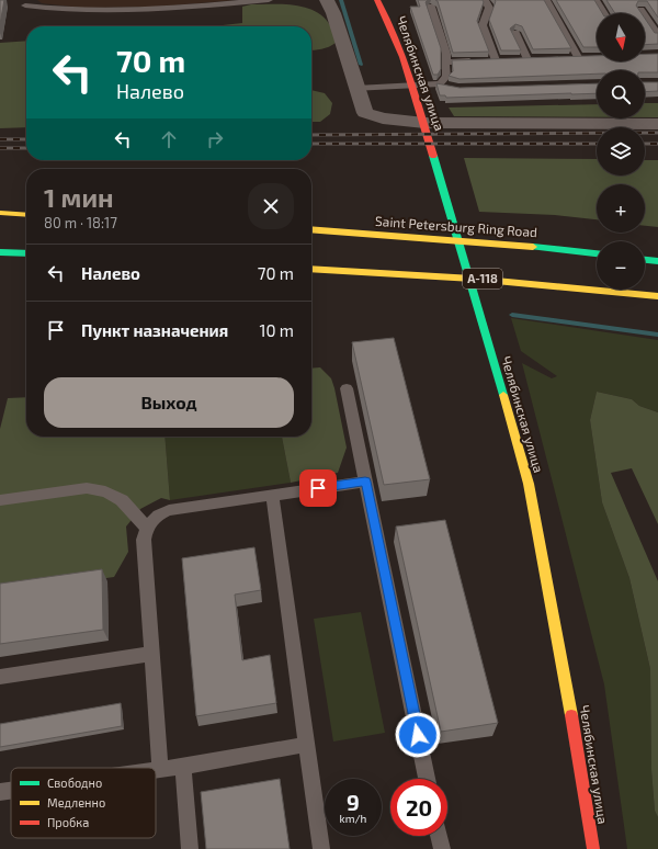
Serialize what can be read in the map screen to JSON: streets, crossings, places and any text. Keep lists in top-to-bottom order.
{
  "streets": {
    "main road": ["Челябинская улица", "Saint Petersburg Ring Road", "А-118"]
  },
  "legend": ["Свободно", "Медленно", "Пробка"],
  "north": "bottom",
  "page": {
    "map_buttons": ["+", "−"],
    "turn": ["70 m", "Налево"],
    "heading": ["1 мин", "80 m · 18:17"],
    "list": [
      {
        "name": "Налево",
        "value": "70 m"
      },
      {
        "name": "Пункт назначения",
        "value": "10 m"
      }
    ],
    "buttons": "Выход",
    "speed": "9 km/h",
    "limit": "20"
  }
}
